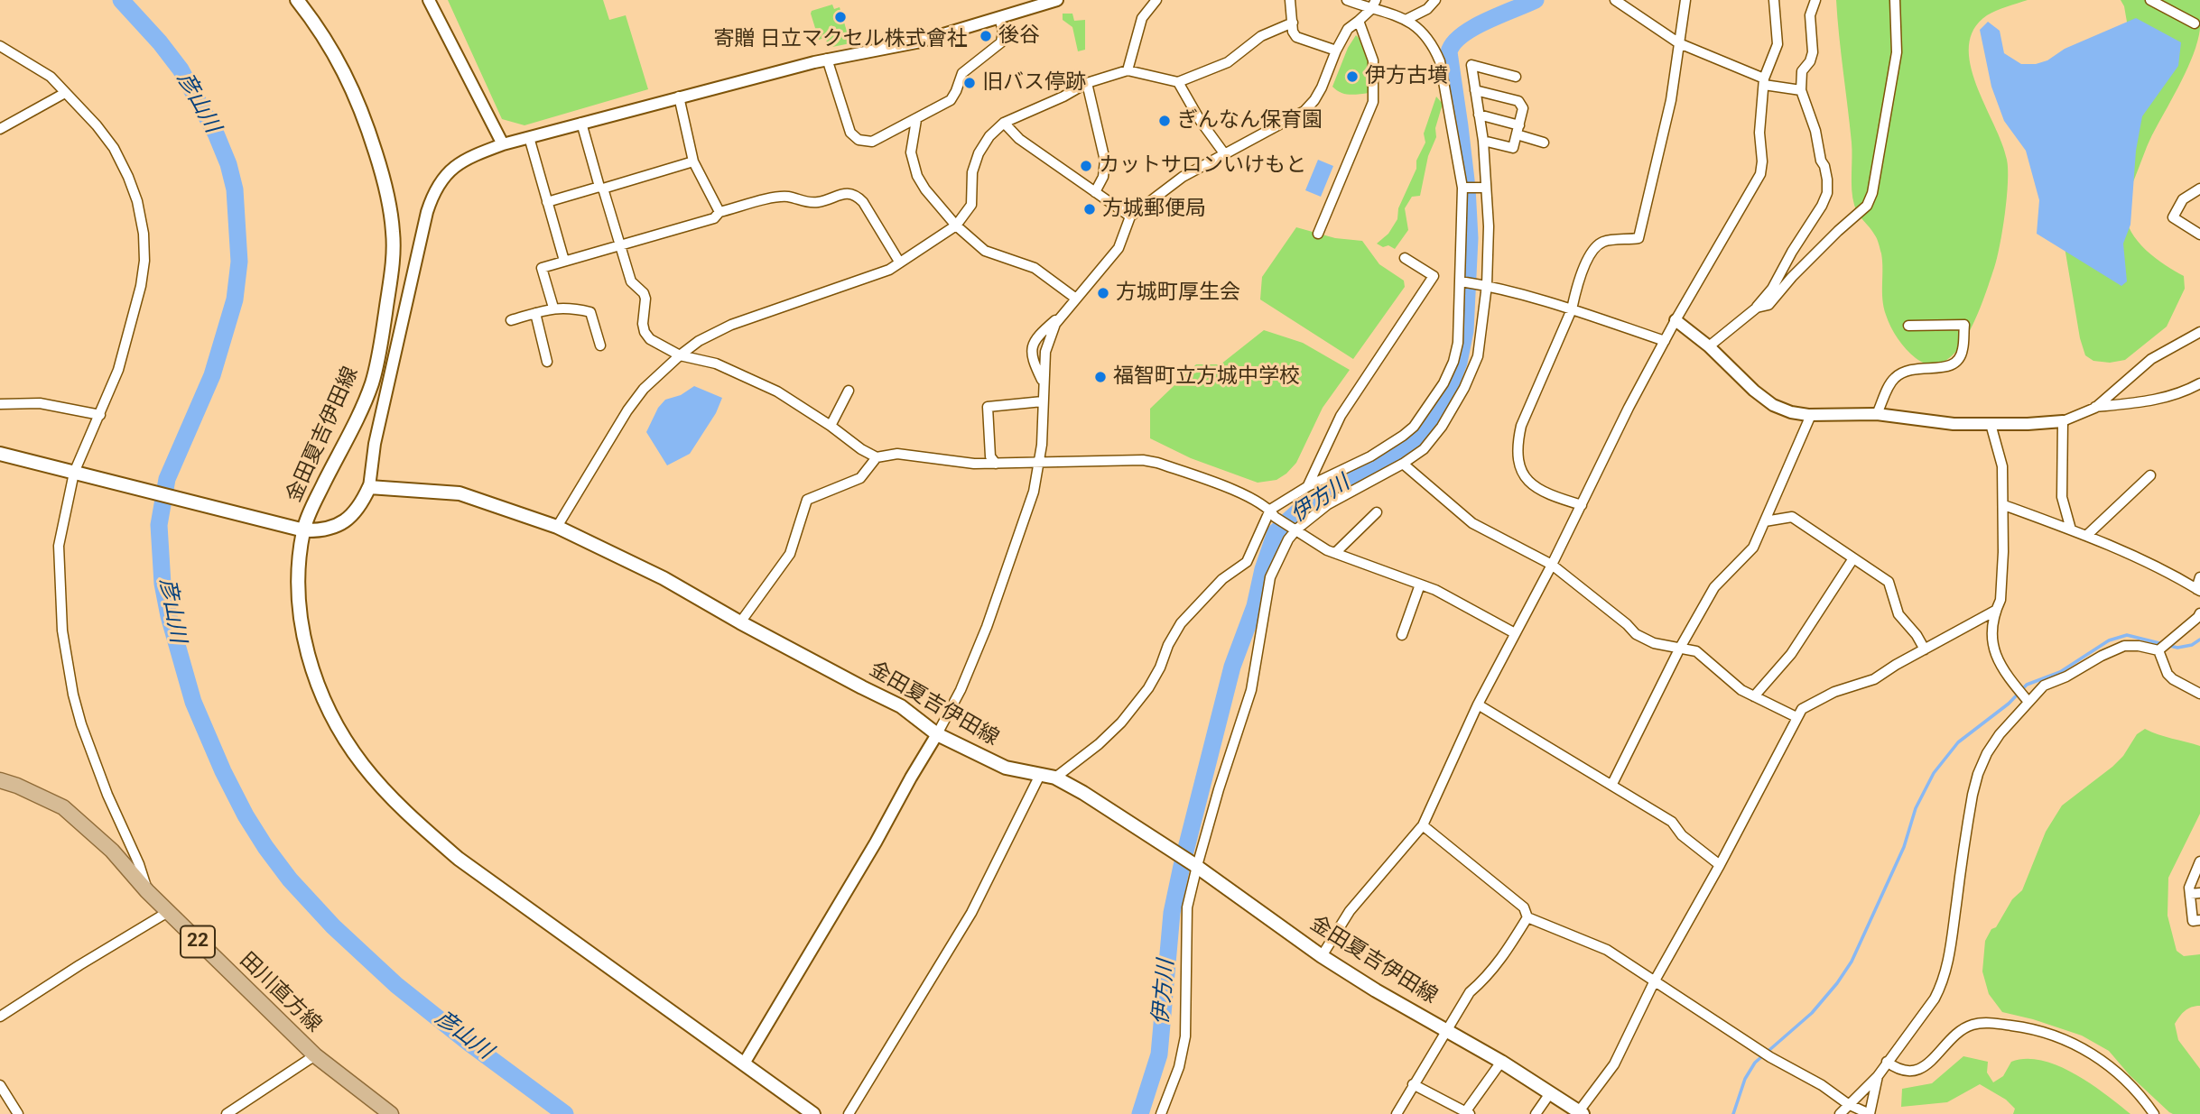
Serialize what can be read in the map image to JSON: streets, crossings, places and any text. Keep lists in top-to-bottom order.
{
  "streets": {
    "main road": ["金田夏吉伊田線", "22", "田川直方線"]
  },
  "water": ["彦山川", "伊方川"],
  "places": [
    "寄贈 日立マクセル株式會社",
    "後谷",
    "伊方古墳",
    "旧バス停跡",
    "ぎんなん保育園",
    "カットサロンいけもと",
    "方城郵便局",
    "方城町厚生会",
    "福智町立方城中学校"
  ]
}
